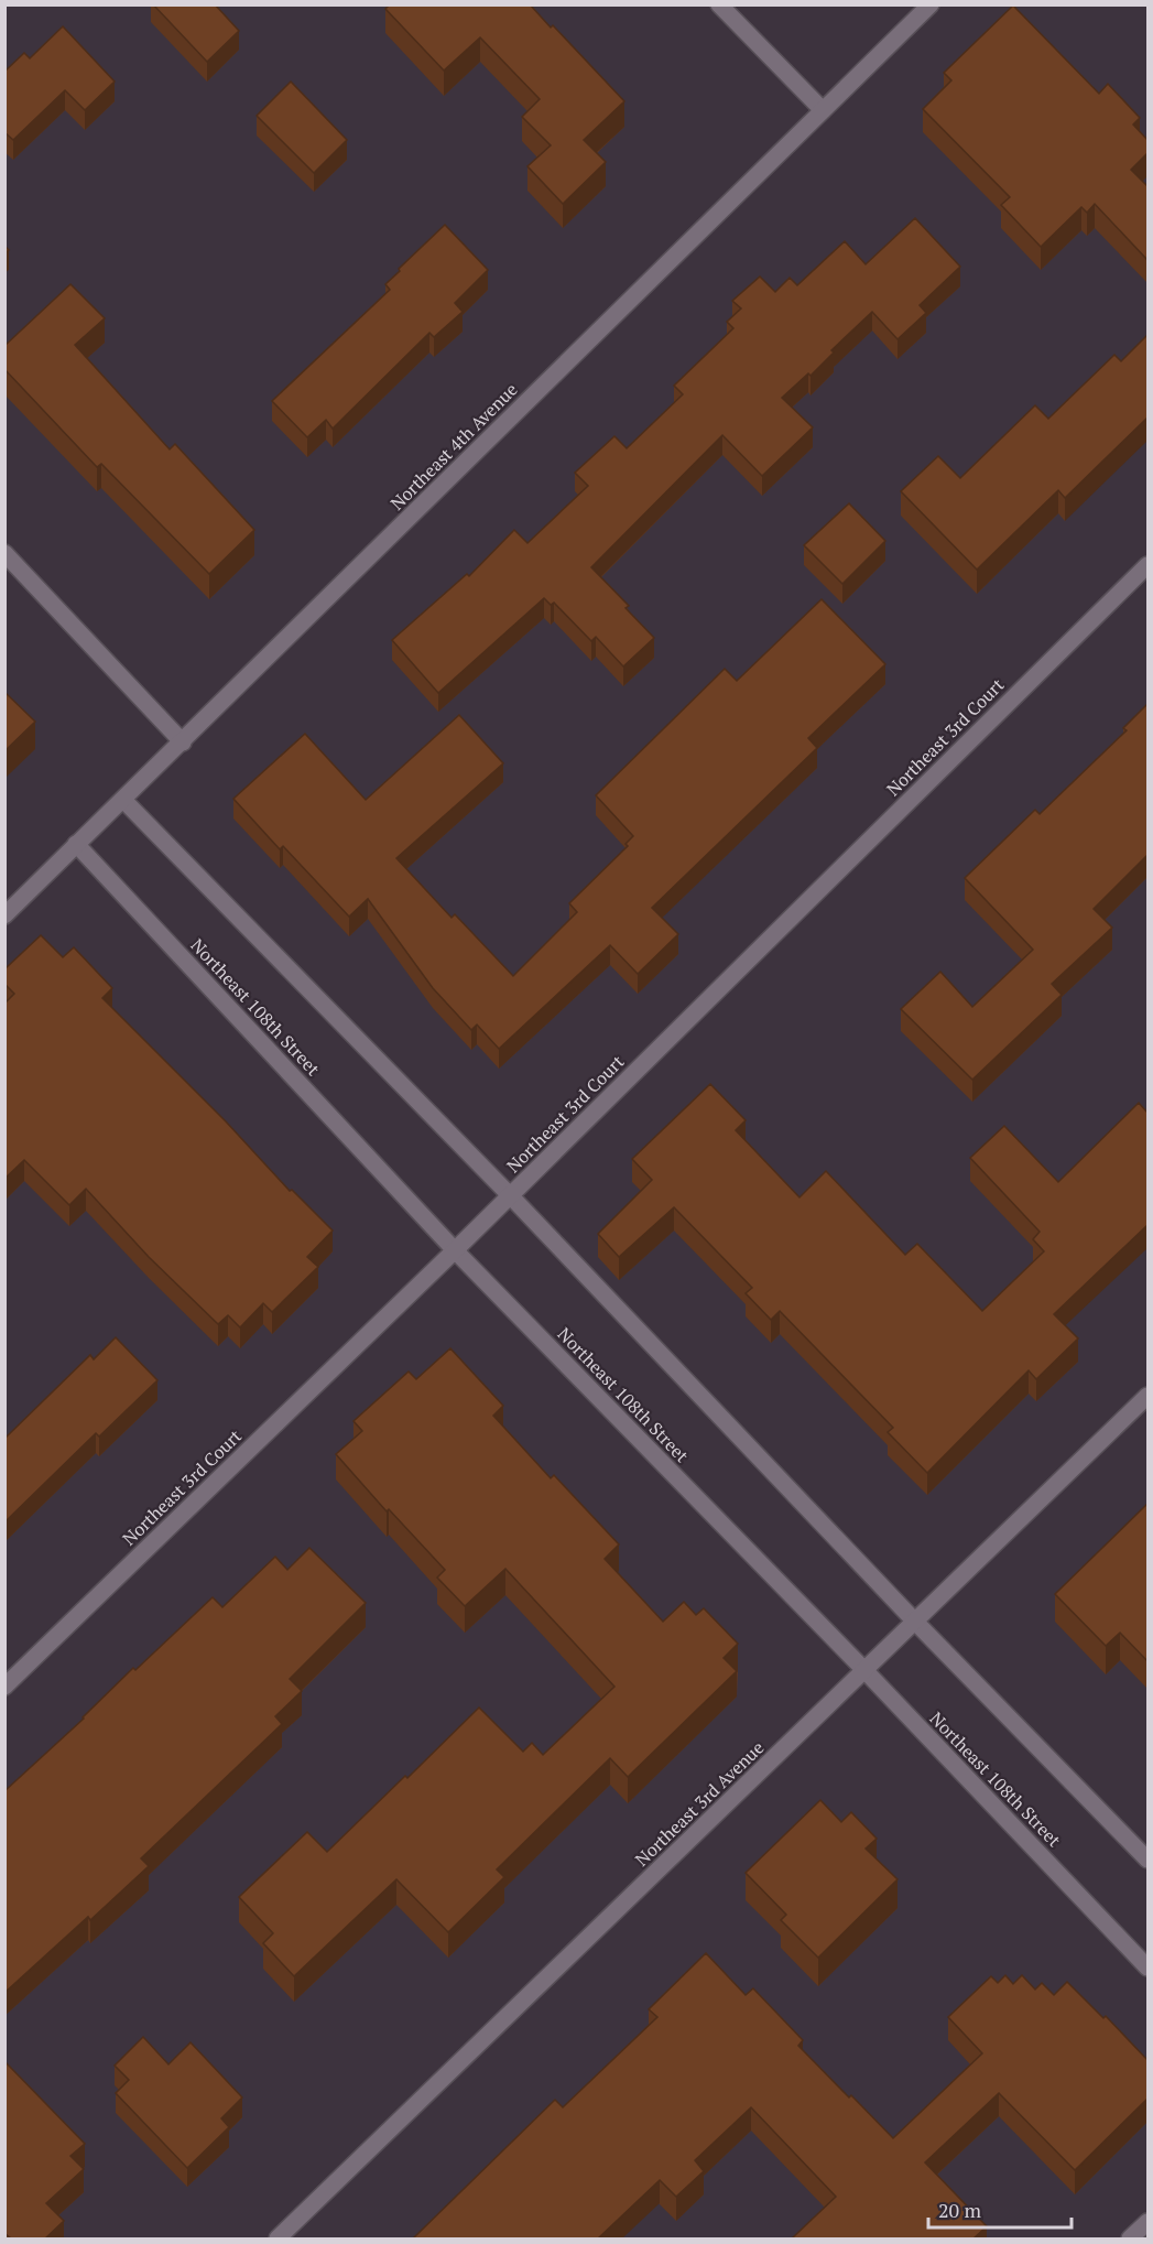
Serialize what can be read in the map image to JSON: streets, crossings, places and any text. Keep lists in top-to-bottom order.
{
  "streets": {
    "street": [
      "Northeast 4th Avenue",
      "Northeast 3rd Court",
      "Northeast 108th Street",
      "Northeast 3rd Avenue"
    ]
  },
  "crossings": [
    ["Northeast 4th Avenue", "Northeast 108th Street"],
    ["Northeast 3rd Court", "Northeast 108th Street"],
    ["Northeast 108th Street", "Northeast 3rd Avenue"]
  ],
  "scale_bar": "20 m"
}
